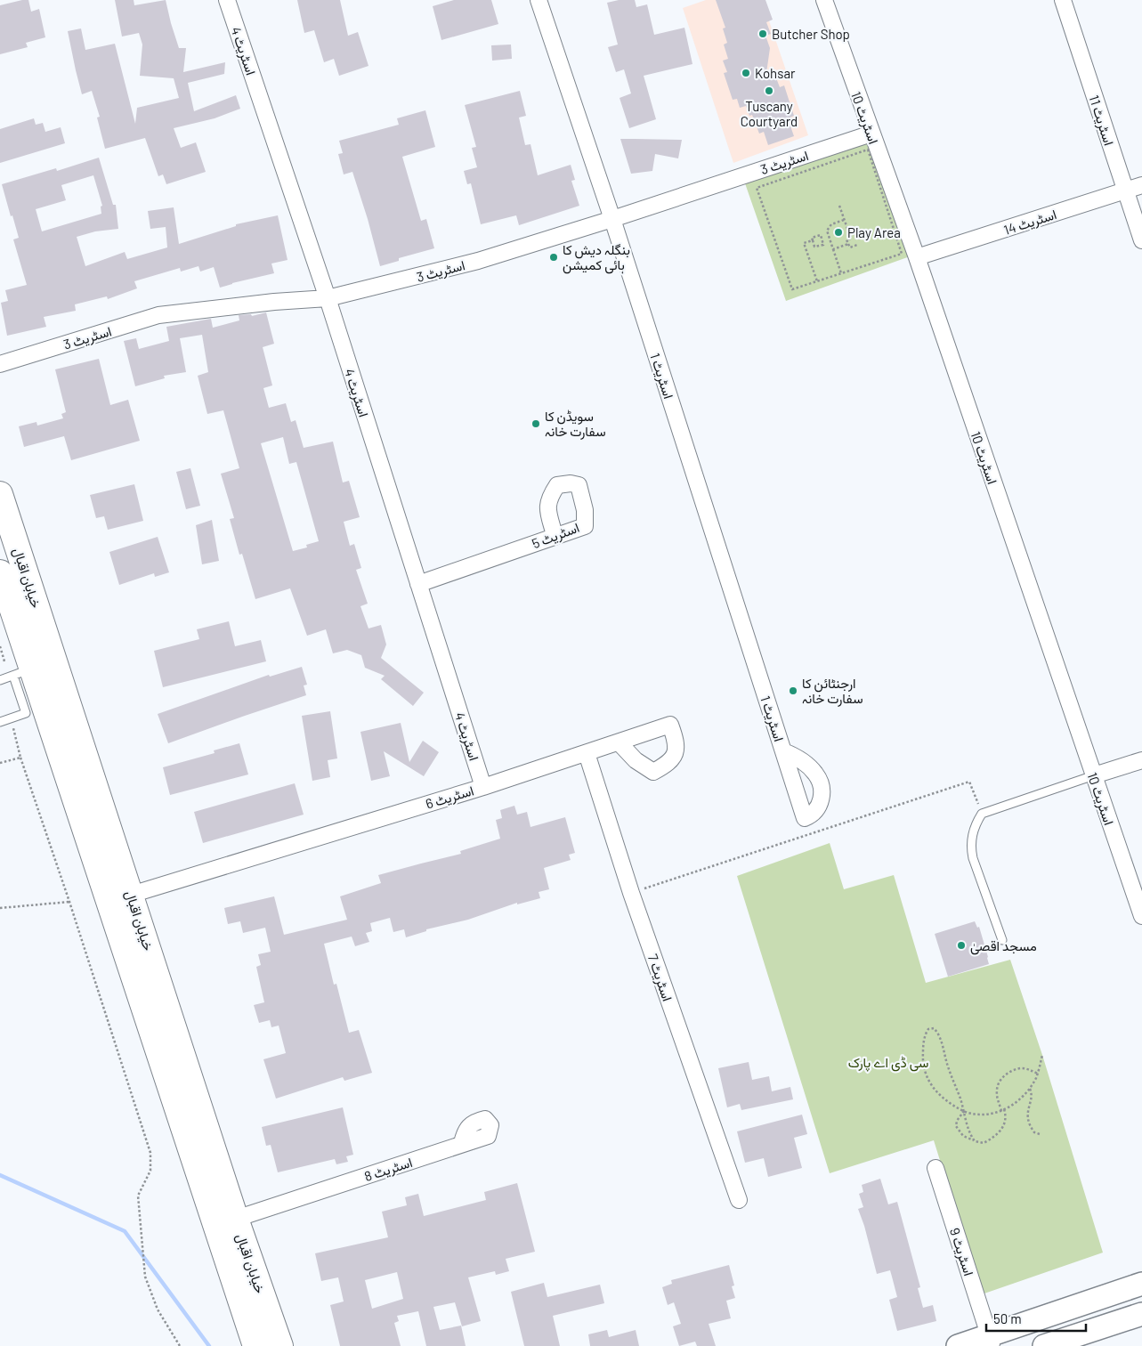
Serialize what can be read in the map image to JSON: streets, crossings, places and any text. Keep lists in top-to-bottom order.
{
  "streets": {
    "main road": ["خیابان اقبال"],
    "street": [
      "اسٹریٹ 4",
      "اسٹریٹ 10",
      "اسٹریٹ 11",
      "اسٹریٹ 3",
      "اسٹریٹ 14",
      "اسٹریٹ 1",
      "اسٹریٹ 5",
      "اسٹریٹ 6",
      "اسٹریٹ 7",
      "اسٹریٹ 8",
      "اسٹریٹ 9"
    ]
  },
  "crossings": [
    ["اسٹریٹ 4", "اسٹریٹ 3"],
    ["اسٹریٹ 4", "اسٹریٹ 5"],
    ["اسٹریٹ 4", "اسٹریٹ 6"],
    ["اسٹریٹ 10", "اسٹریٹ 3"],
    ["اسٹریٹ 10", "اسٹریٹ 14"],
    ["اسٹریٹ 11", "اسٹریٹ 14"],
    ["اسٹریٹ 3", "اسٹریٹ 1"],
    ["خیابان اقبال", "اسٹریٹ 6"],
    ["خیابان اقبال", "اسٹریٹ 8"],
    ["اسٹریٹ 6", "اسٹریٹ 7"]
  ],
  "parks": ["سی ڈی اے پارک"],
  "places": [
    "Butcher Shop",
    "Kohsar",
    "Tuscany Courtyard",
    "Play Area",
    "بنگلہ دیش کا ہائی کمیشن",
    "سویڈن کا سفارت خانہ",
    "ارجنٹائن کا سفارت خانہ",
    "مسجد اقصیٰ"
  ],
  "scale_bar": "50 m"
}
